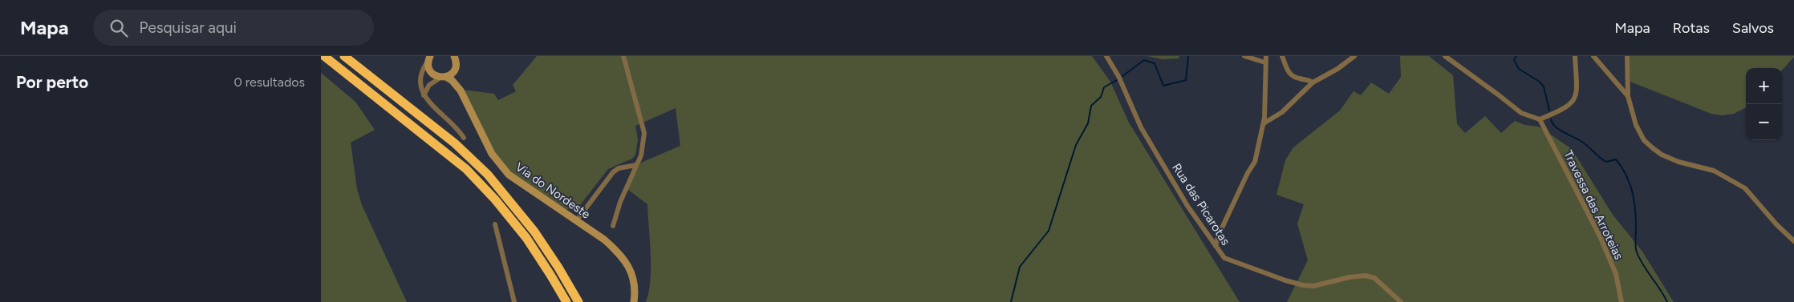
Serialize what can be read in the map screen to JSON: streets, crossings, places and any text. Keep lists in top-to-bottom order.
{
  "streets": {
    "main road": ["Via do Nordeste"],
    "street": ["Rua das Picarotas", "Travessa das Arroteias"]
  },
  "page": {
    "header": "Mapa",
    "search": "Pesquisar aqui",
    "nav": ["Mapa", "Rotas", "Salvos"],
    "heading": ["Por perto", "0 resultados"],
    "map_buttons": ["+", "−"]
  }
}
